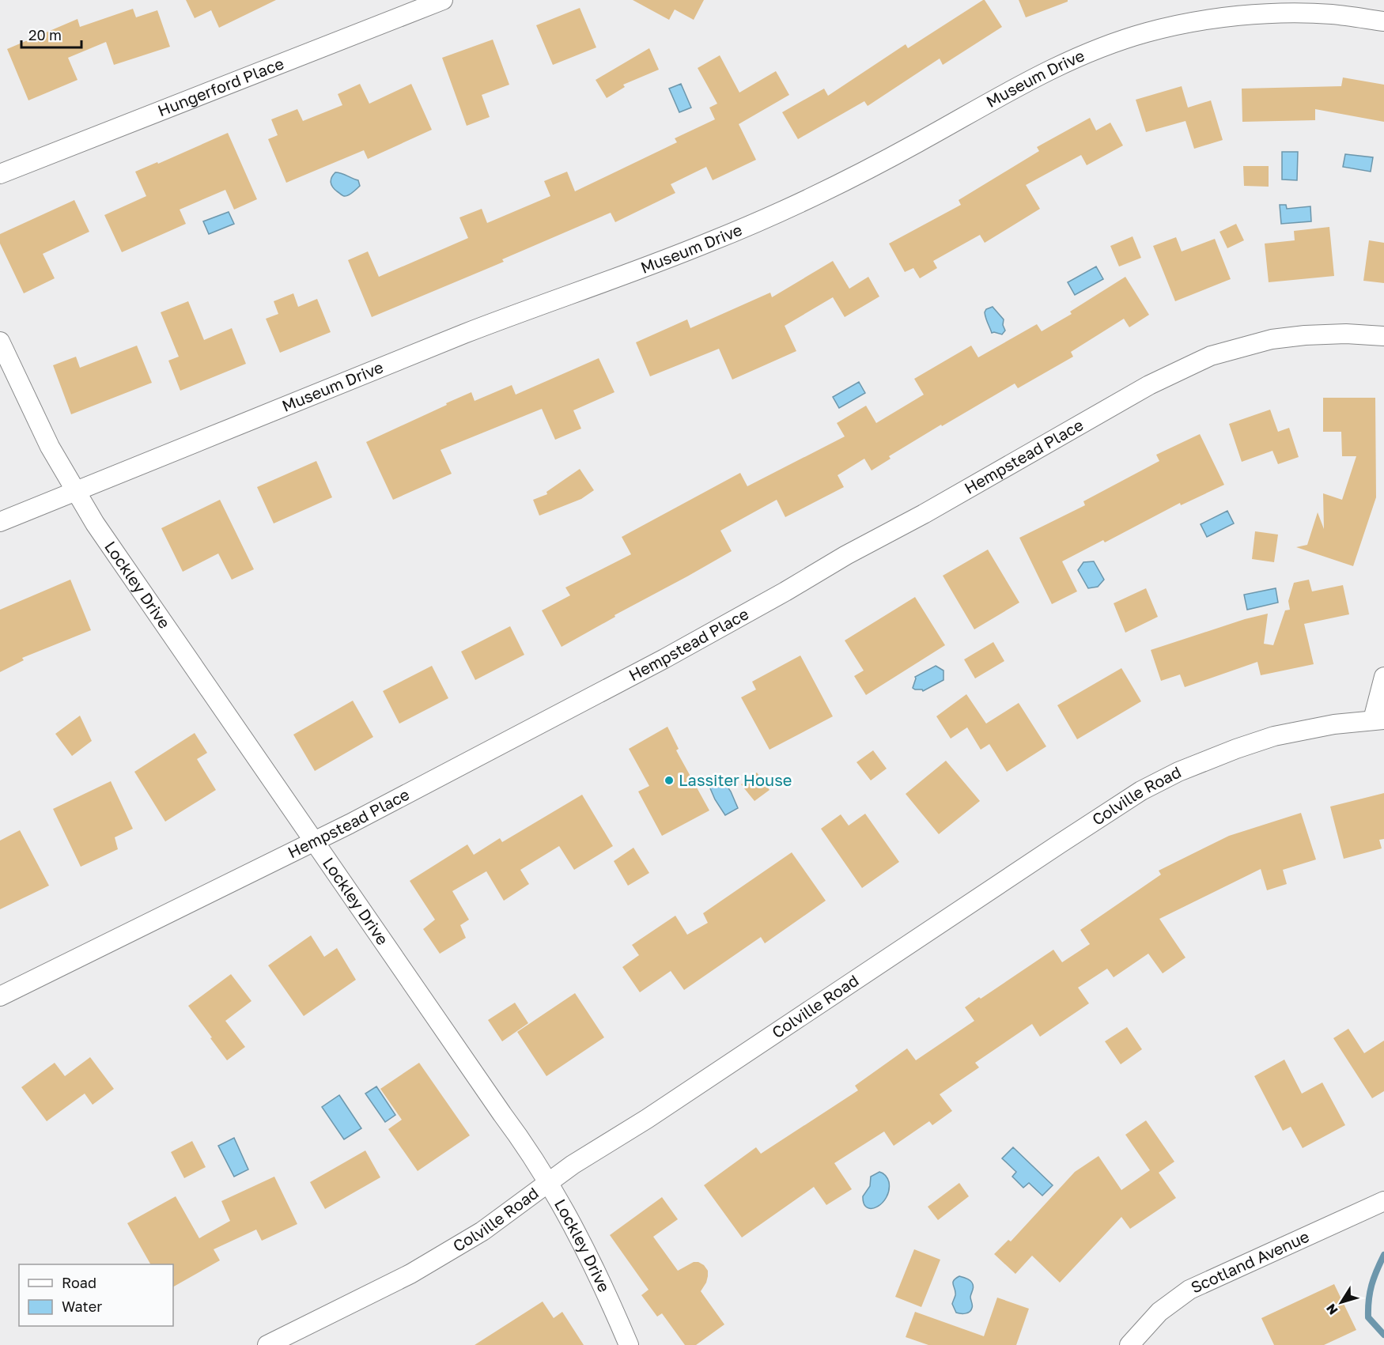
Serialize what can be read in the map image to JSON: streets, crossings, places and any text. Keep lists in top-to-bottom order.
{
  "streets": {
    "street": [
      "Museum Drive",
      "Hungerford Place",
      "Hempstead Place",
      "Lockley Drive",
      "Colville Road",
      "Scotland Avenue"
    ]
  },
  "crossings": [
    ["Museum Drive", "Lockley Drive"],
    ["Hempstead Place", "Lockley Drive"],
    ["Lockley Drive", "Colville Road"]
  ],
  "places": ["Lassiter House"],
  "legend": ["Road", "Water"],
  "scale_bar": "20 m",
  "north": "bottom left"
}
